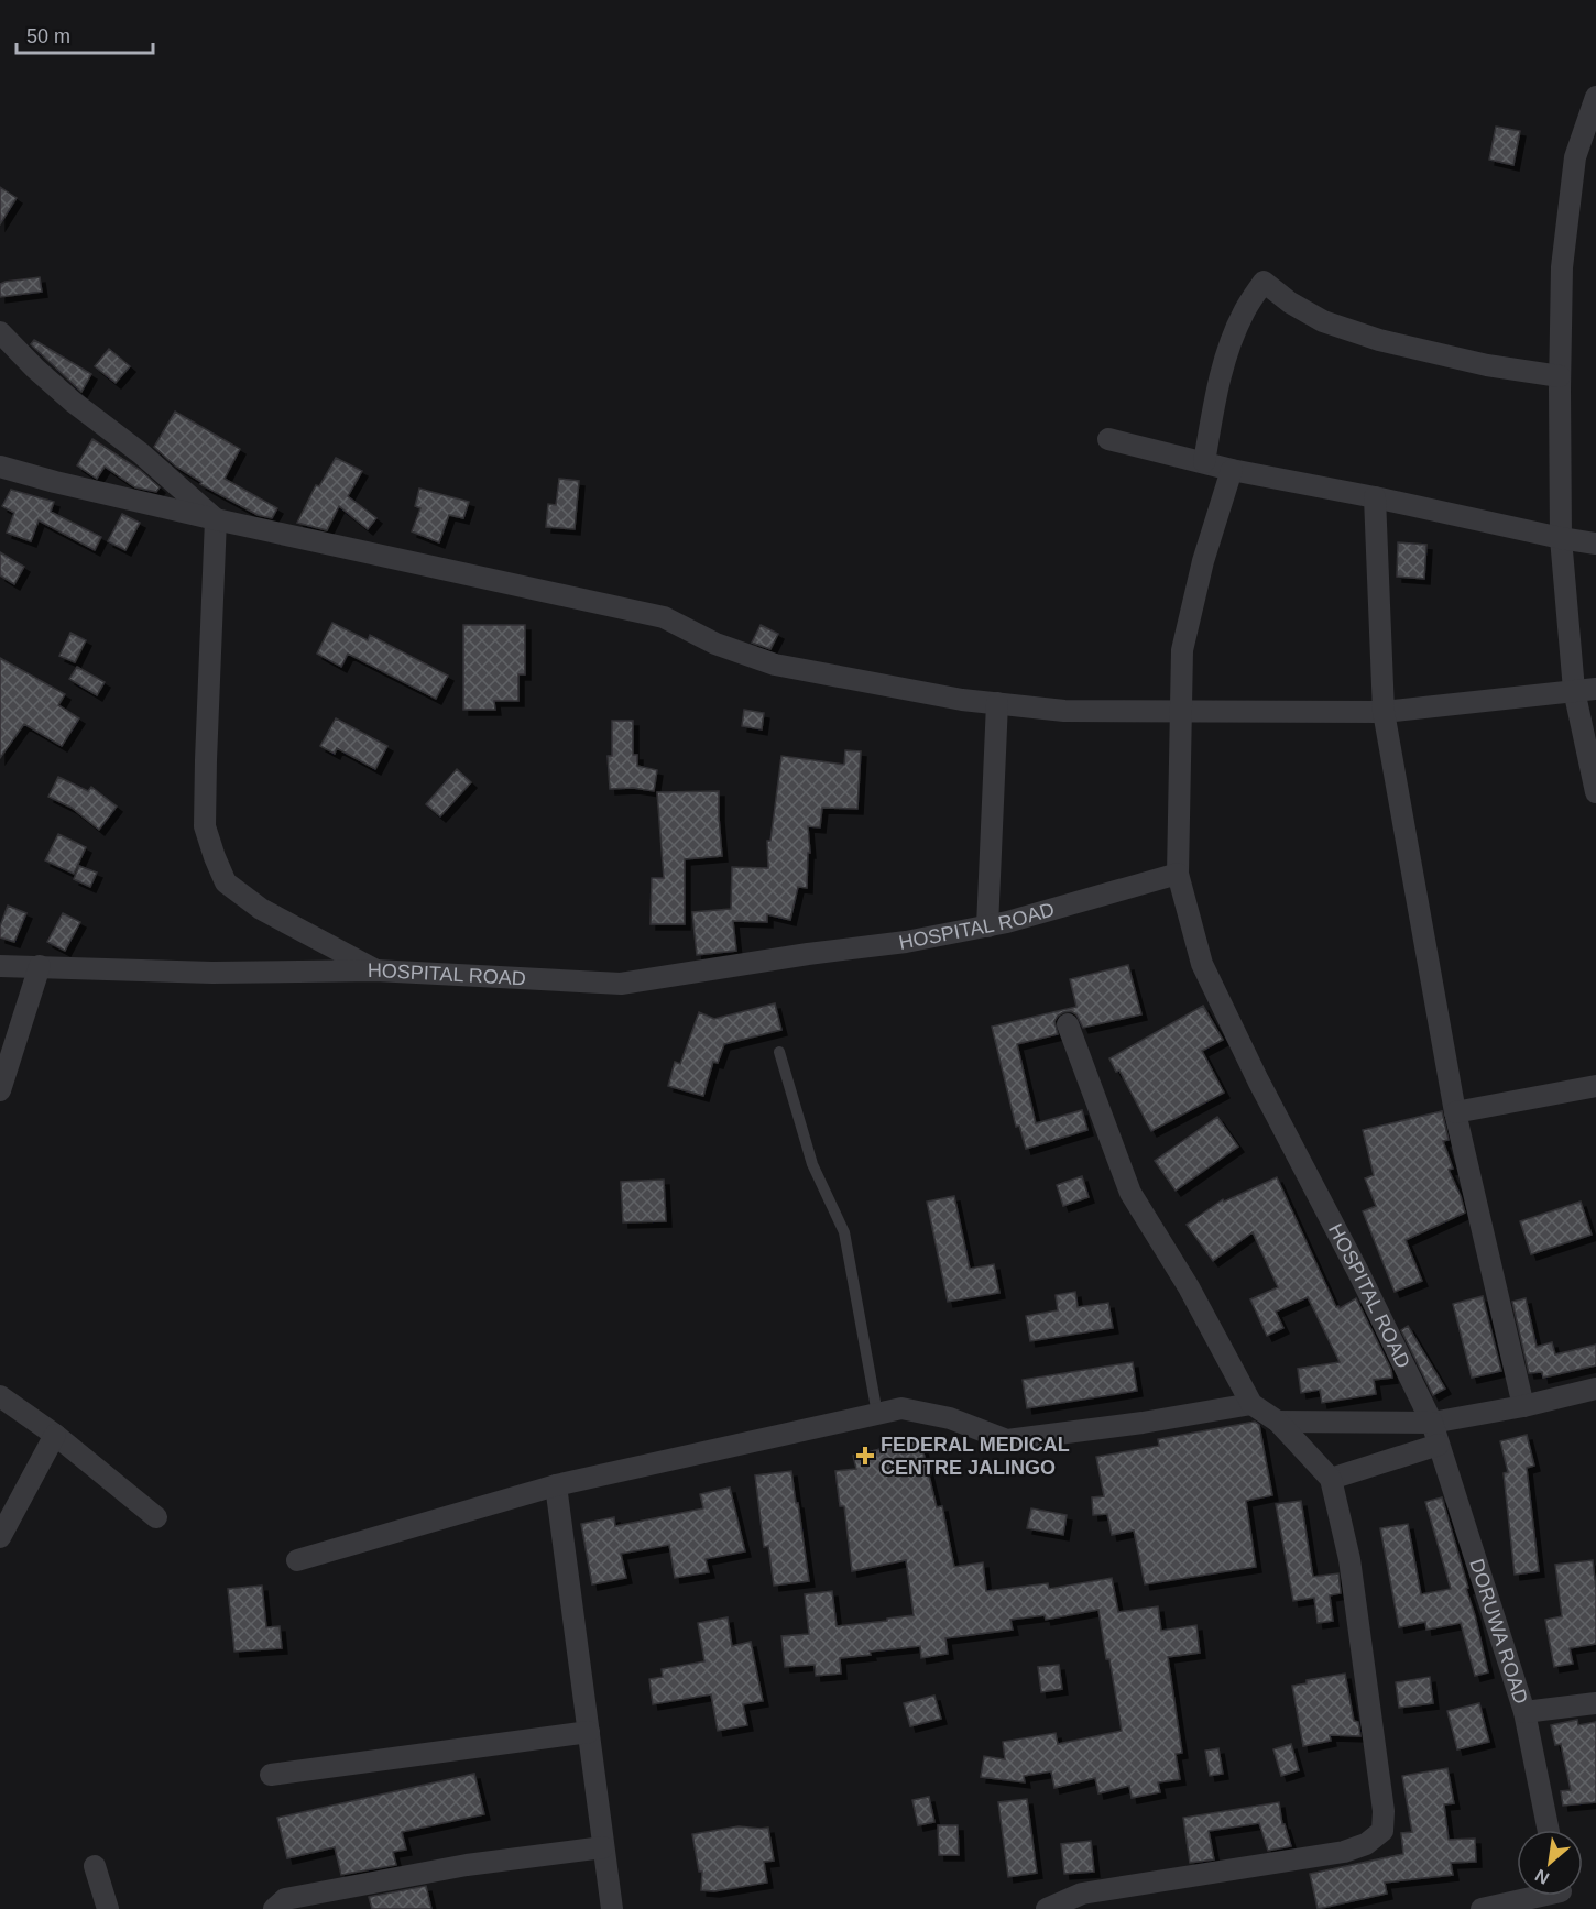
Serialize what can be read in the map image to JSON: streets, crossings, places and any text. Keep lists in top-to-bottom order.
{
  "streets": {
    "street": ["HOSPITAL ROAD", "DORUWA ROAD"]
  },
  "crossings": [
    ["HOSPITAL ROAD", "DORUWA ROAD"]
  ],
  "places": {
    "health": ["FEDERAL MEDICAL CENTRE JALINGO"]
  },
  "scale_bar": "50 m",
  "north": "bottom left"
}
